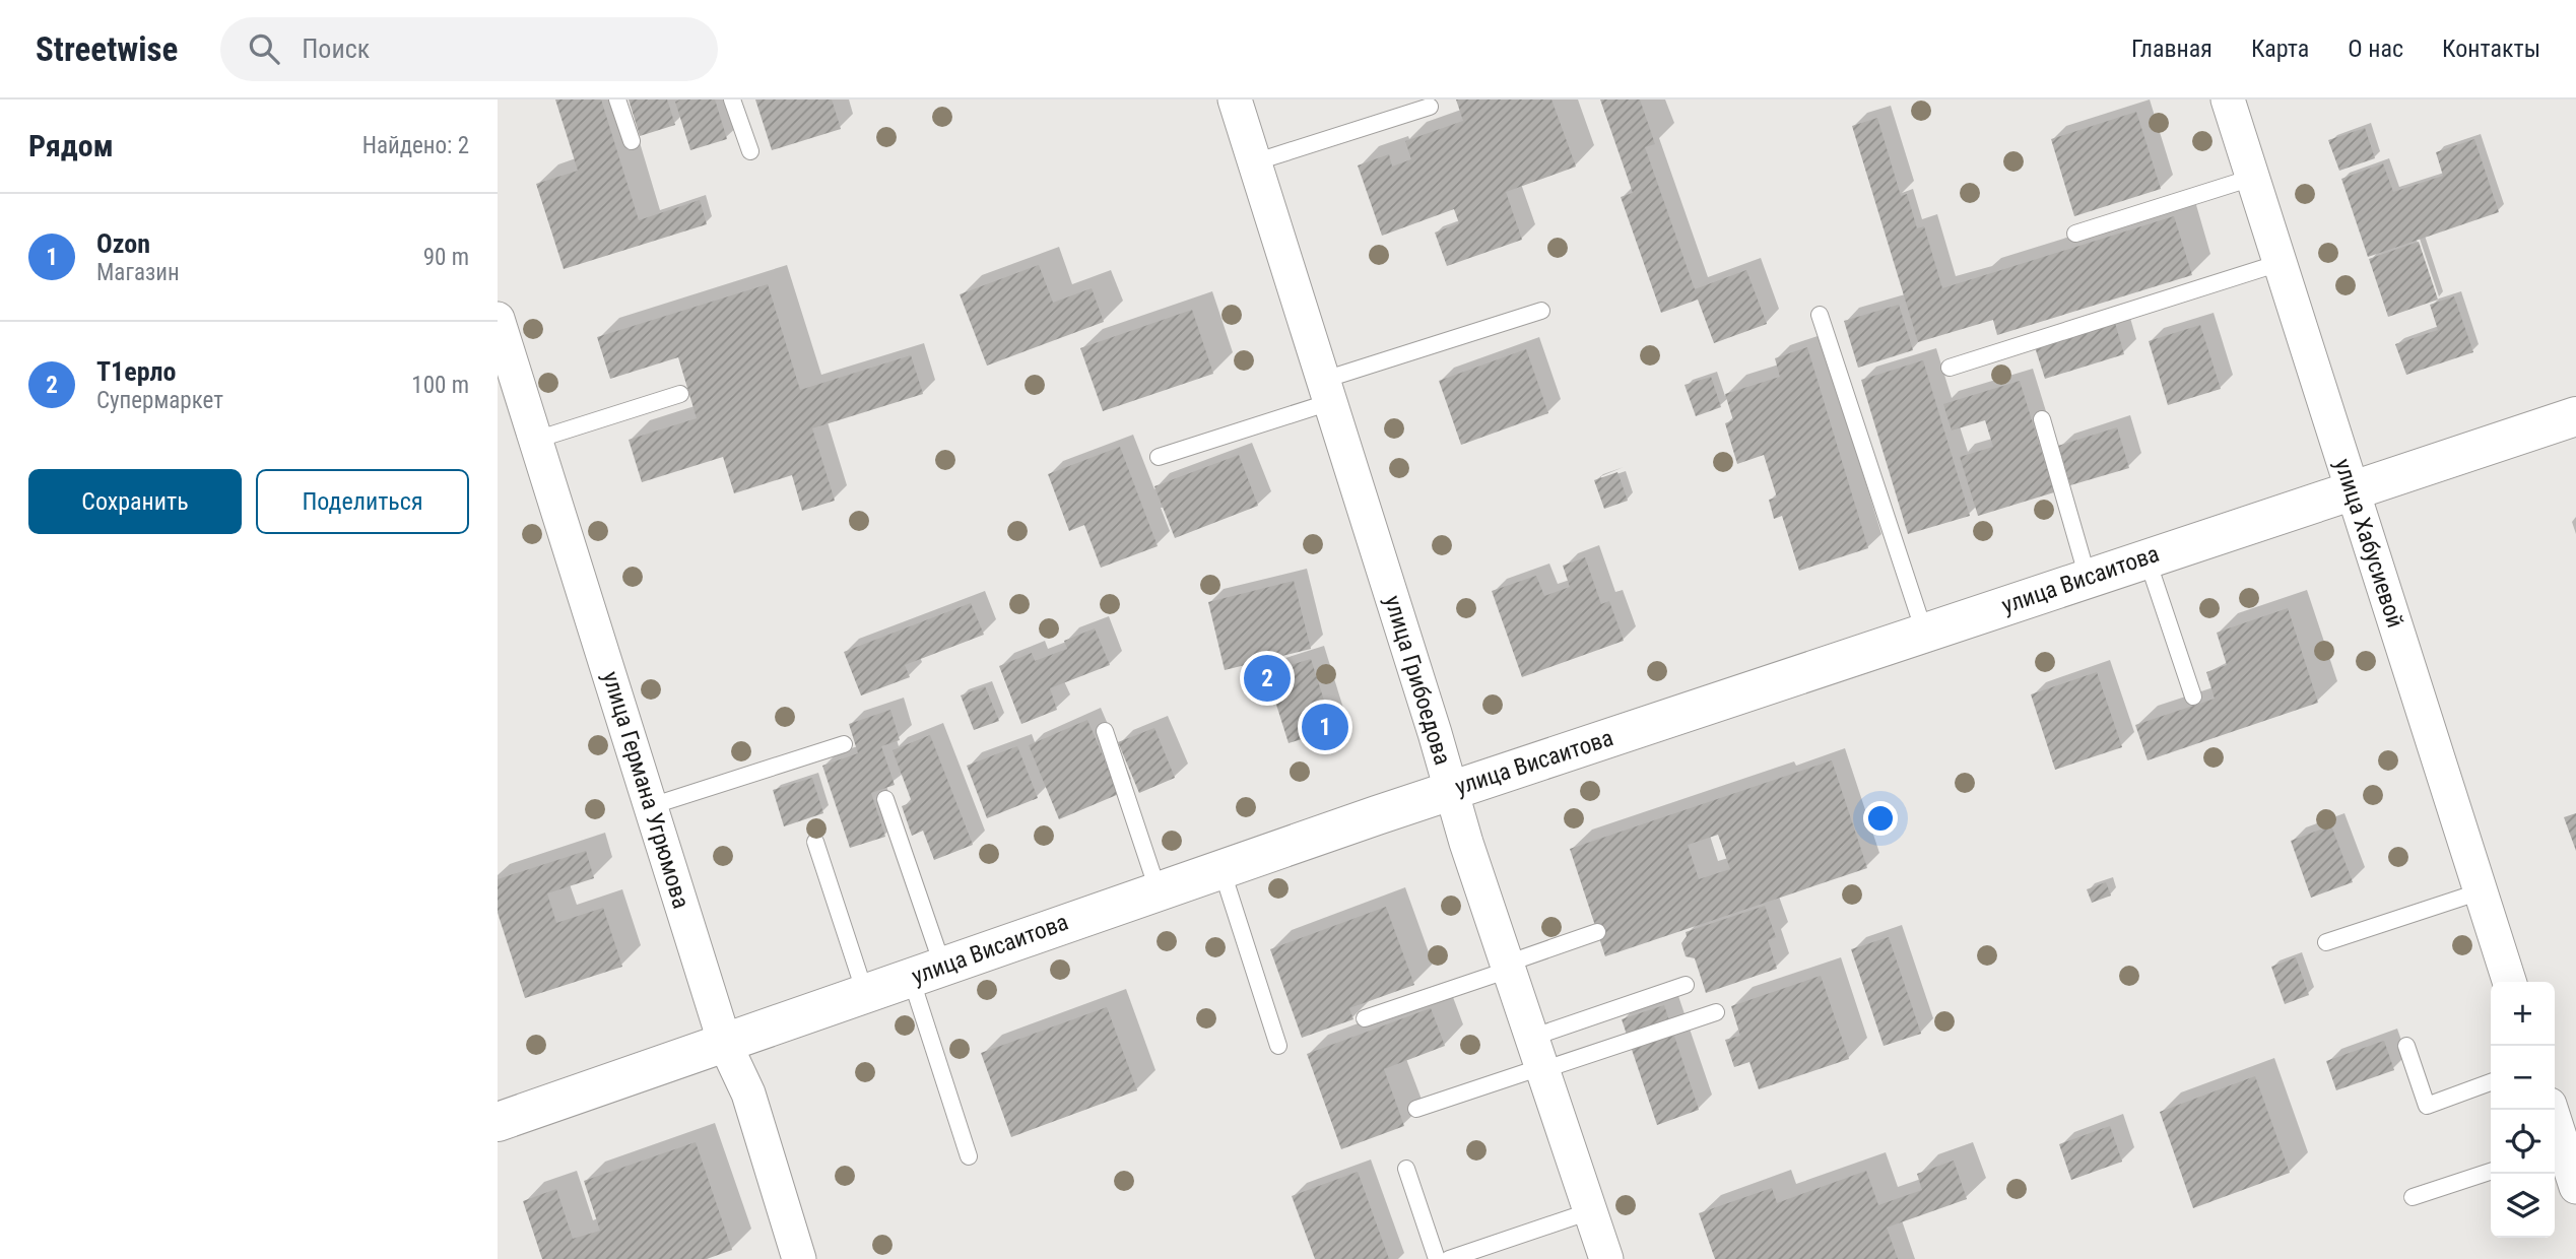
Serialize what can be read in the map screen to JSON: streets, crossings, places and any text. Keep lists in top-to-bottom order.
{
  "streets": {
    "main road": ["улица Висаитова"],
    "street": ["улица Хабусиевой", "улица Грибоедова", "улица Германа Угрюмова"]
  },
  "crossings": [
    ["улица Хабусиевой", "улица Висаитова"],
    ["улица Висаитова", "улица Грибоедова"],
    ["улица Висаитова", "улица Германа Угрюмова"]
  ],
  "page": {
    "header": "Streetwise",
    "search": "Поиск",
    "nav": [
      "Главная",
      "Карта",
      "О нас",
      "Контакты"
    ],
    "heading": ["Рядом", "Найдено: 2"],
    "list": [
      {
        "mark": "1",
        "name": "Ozon",
        "note": "Магазин",
        "value": "90 m"
      },
      {
        "mark": "2",
        "name": "Т1ерло",
        "note": "Супермаркет",
        "value": "100 m"
      }
    ],
    "buttons": ["Сохранить", "Поделиться"],
    "pins": ["2", "1"],
    "map_buttons": ["+", "−"]
  }
}
